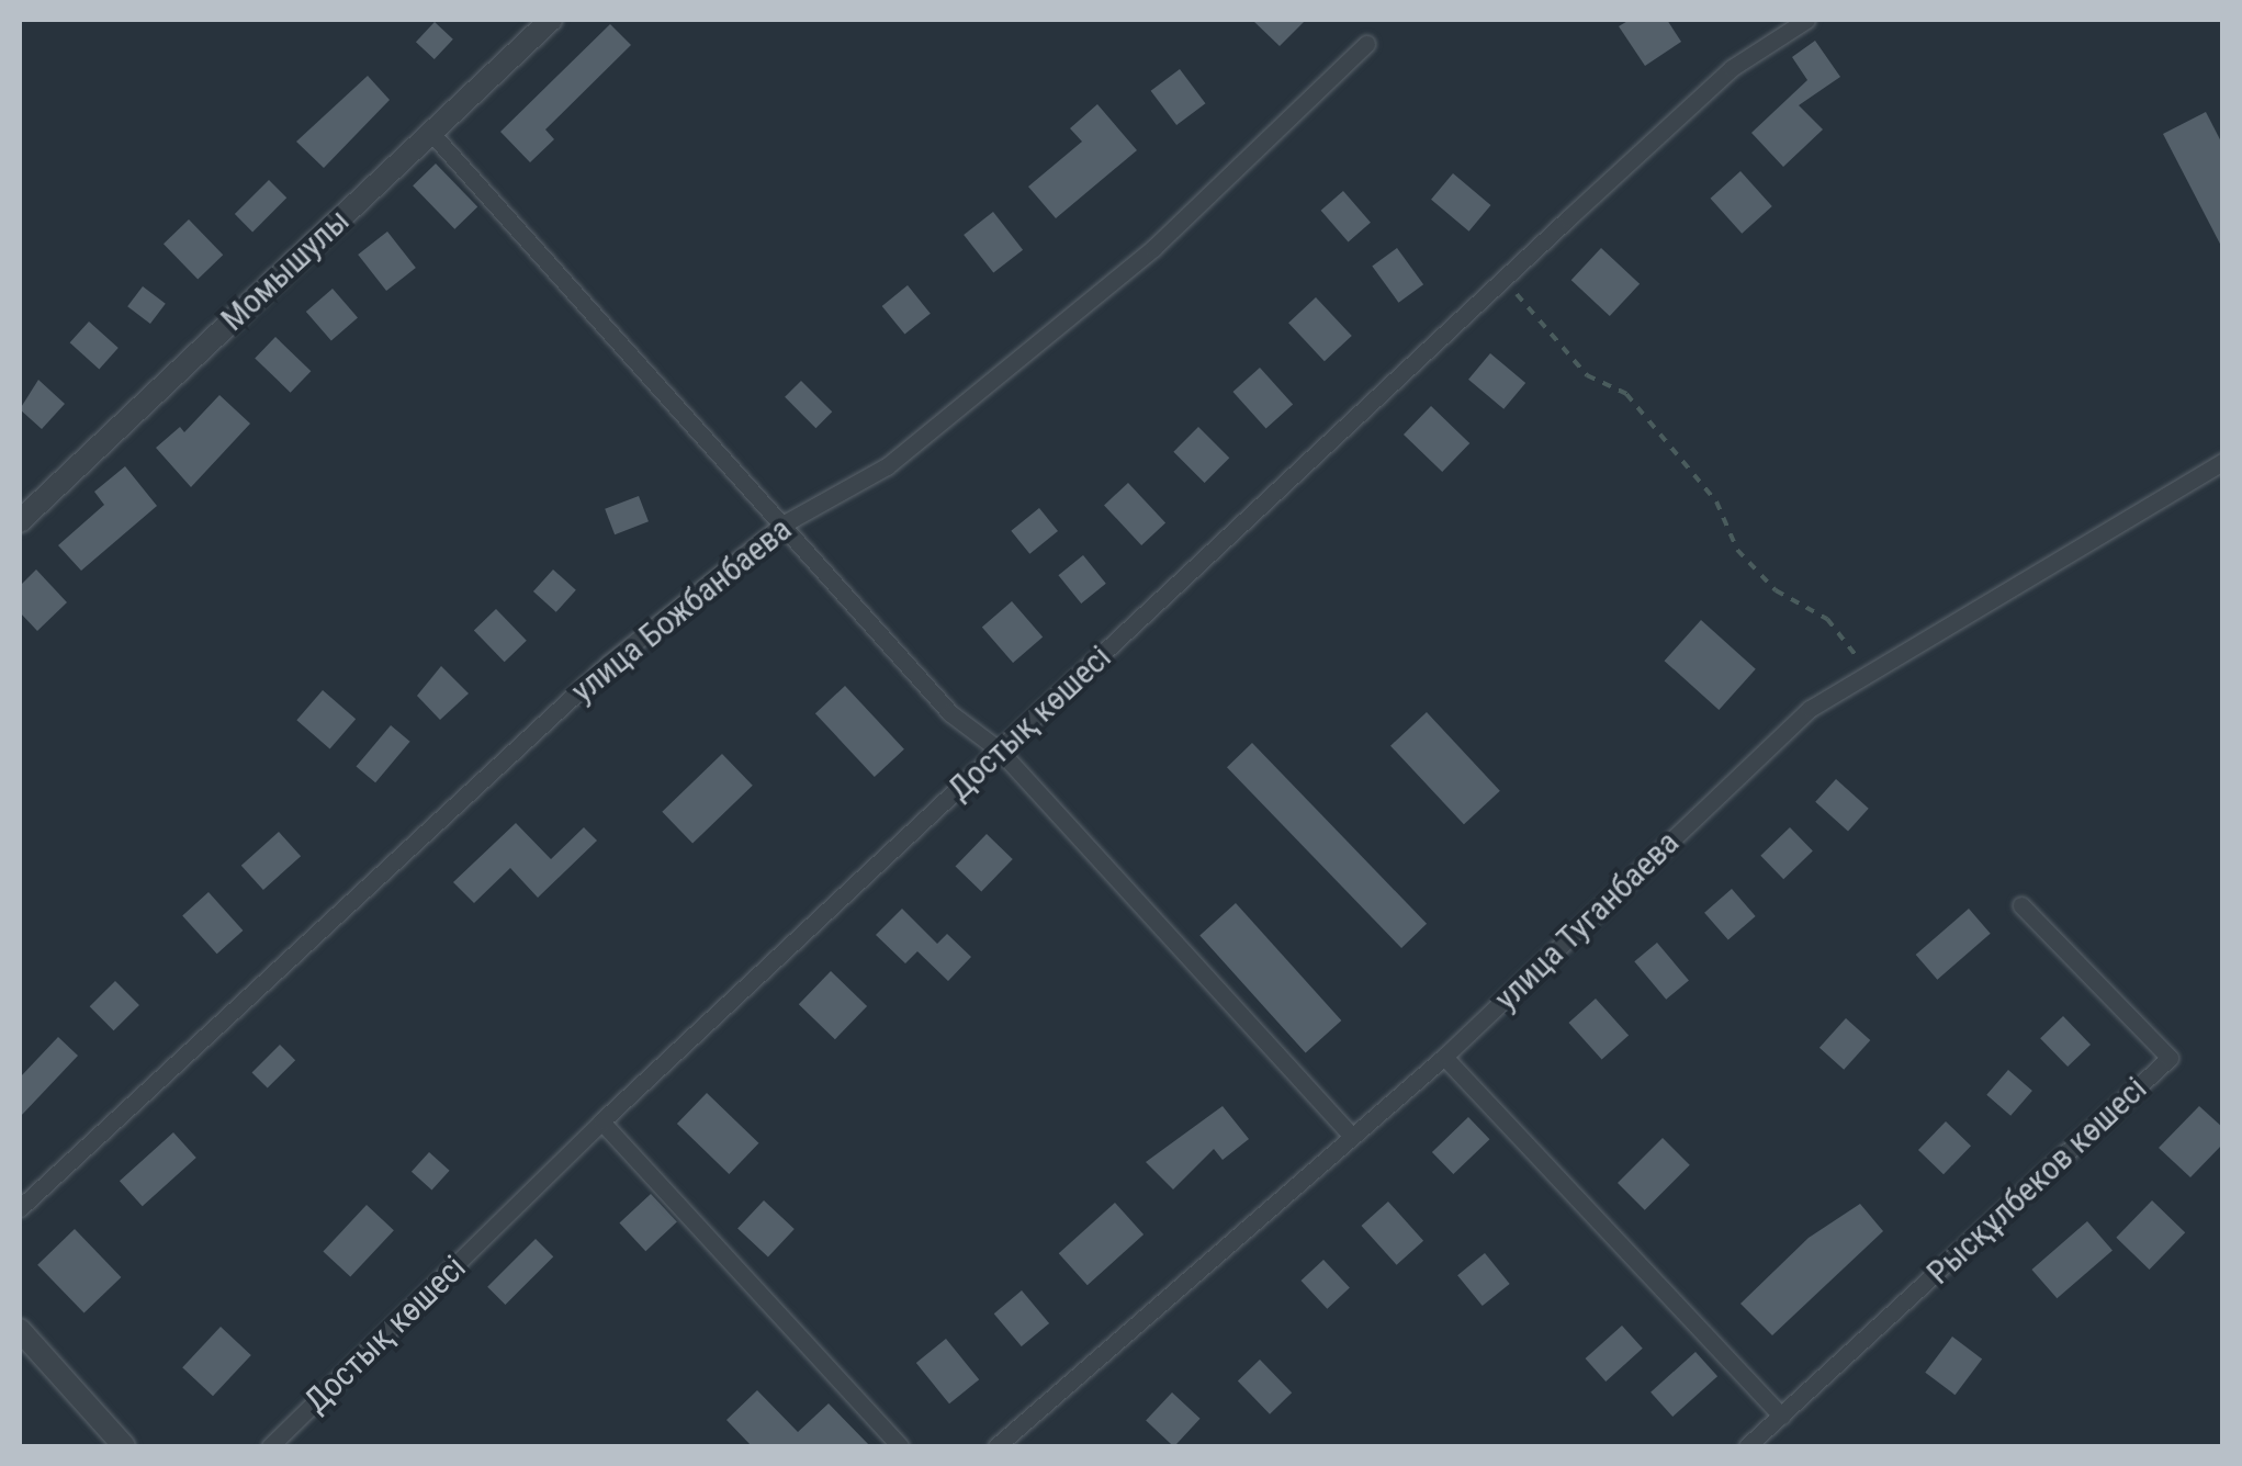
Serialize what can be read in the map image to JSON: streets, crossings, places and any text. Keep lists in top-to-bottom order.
{
  "streets": {
    "street": [
      "Момышулы",
      "улица Божбанбаева",
      "Достық көшесі",
      "улица Туганбаева",
      "Рысқұлбеков көшесі"
    ]
  }
}
